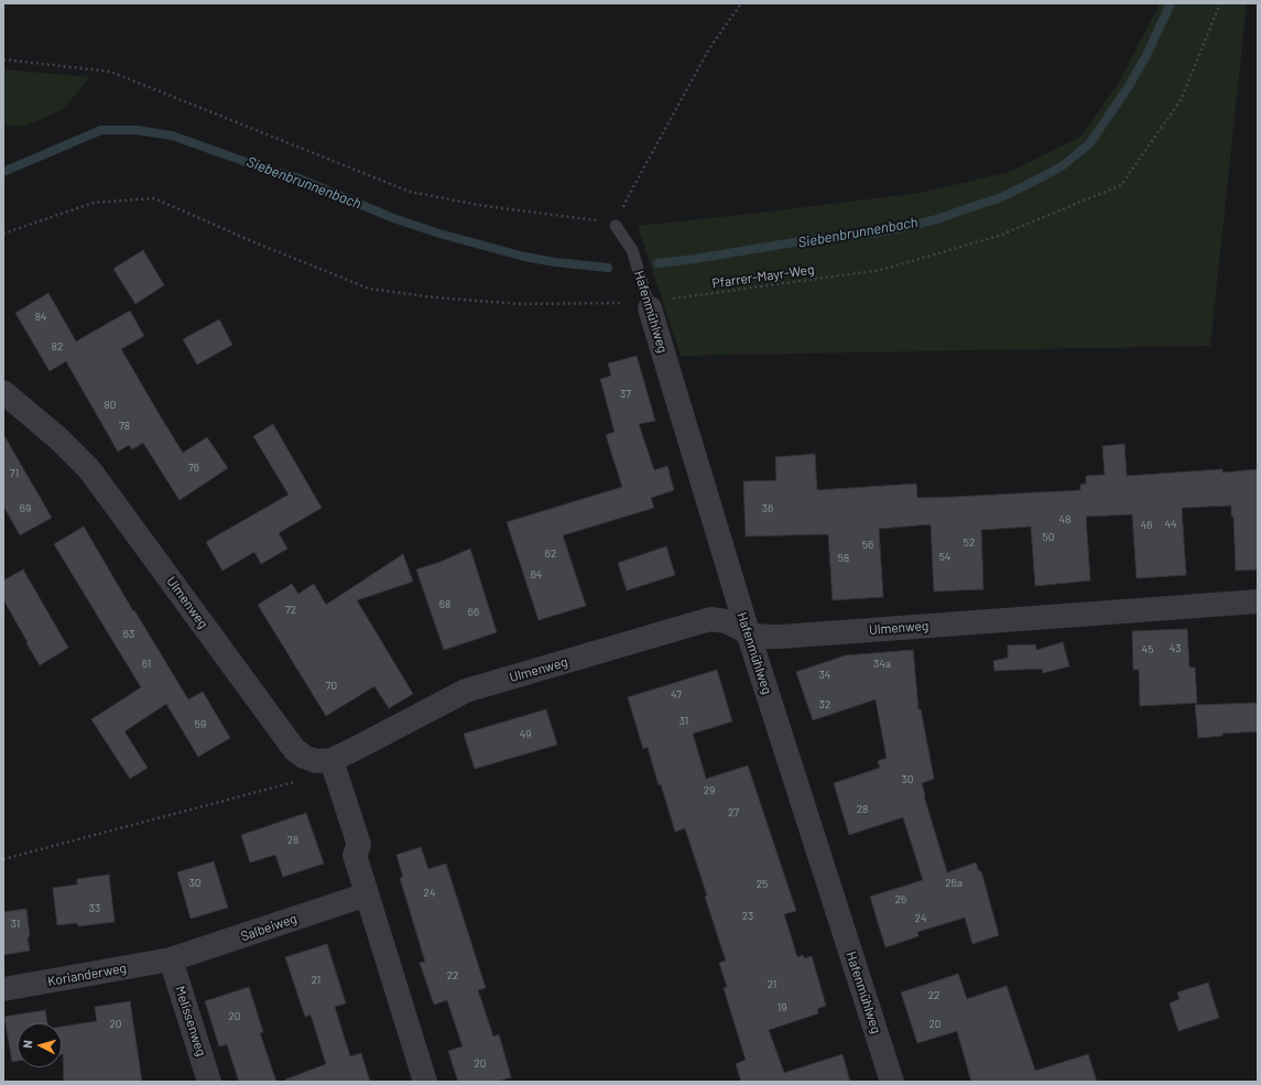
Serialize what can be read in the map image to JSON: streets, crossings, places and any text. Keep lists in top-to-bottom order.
{
  "streets": {
    "street": [
      "Hafenmühlweg",
      "Ulmenweg",
      "Salbeiweg",
      "Korianderweg",
      "Melissenweg"
    ],
    "path": ["Pfarrer-Mayr-Weg"]
  },
  "crossings": [
    ["Pfarrer-Mayr-Weg", "Hafenmühlweg"],
    ["Hafenmühlweg", "Ulmenweg"],
    ["Salbeiweg", "Korianderweg"],
    ["Salbeiweg", "Melissenweg"],
    ["Korianderweg", "Melissenweg"]
  ],
  "water": ["Siebenbrunnenbach"],
  "house_numbers": [
    "84",
    "82",
    "37",
    "80",
    "78",
    "76",
    "71",
    "69",
    "36",
    "48",
    "44",
    "46",
    "50",
    "52",
    "56",
    "62",
    "54",
    "58",
    "64",
    "68",
    "72",
    "66",
    "63",
    "43",
    "45",
    "61",
    "34a",
    "34",
    "70",
    "47",
    "32",
    "31",
    "59",
    "49",
    "30",
    "29",
    "28",
    "27",
    "28",
    "30",
    "26a",
    "25",
    "24",
    "26",
    "33",
    "23",
    "24",
    "31",
    "22",
    "21",
    "21",
    "22",
    "19",
    "20",
    "20",
    "20",
    "20"
  ],
  "north": "left"
}
